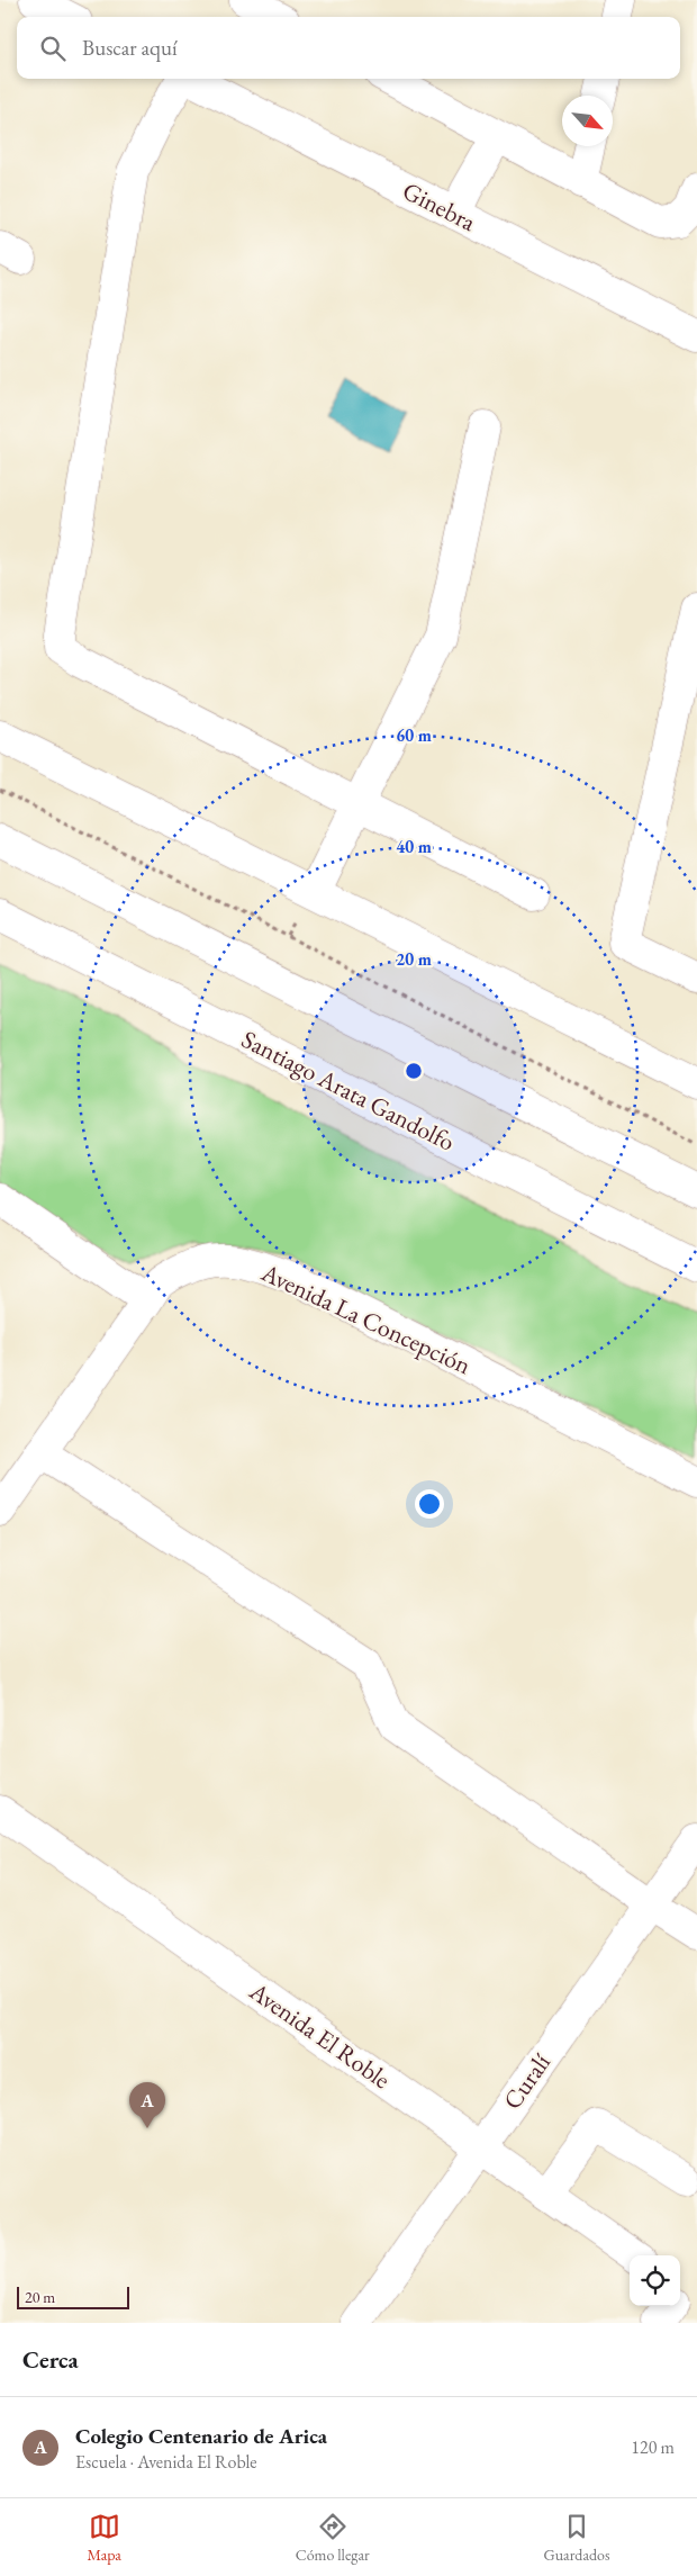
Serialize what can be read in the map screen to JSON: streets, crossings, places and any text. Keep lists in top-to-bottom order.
{
  "streets": {
    "street": [
      "Ginebra",
      "Santiago Arata Gandolfo",
      "Avenida La Concepción",
      "Avenida El Roble",
      "Curalí"
    ]
  },
  "crossings": [
    ["Avenida El Roble", "Curalí"]
  ],
  "scale_bar": "20 m",
  "north": "bottom right",
  "page": {
    "search": "Buscar aquí",
    "pins": "A",
    "scale": "20 m",
    "heading": "Cerca",
    "list": [
      {
        "mark": "A",
        "name": "Colegio Centenario de Arica",
        "note": "Escuela · Avenida El Roble",
        "value": "120 m"
      }
    ],
    "nav": ["Mapa", "Cómo llegar", "Guardados"]
  },
  "rings": ["60 m", "40 m", "20 m"]
}
